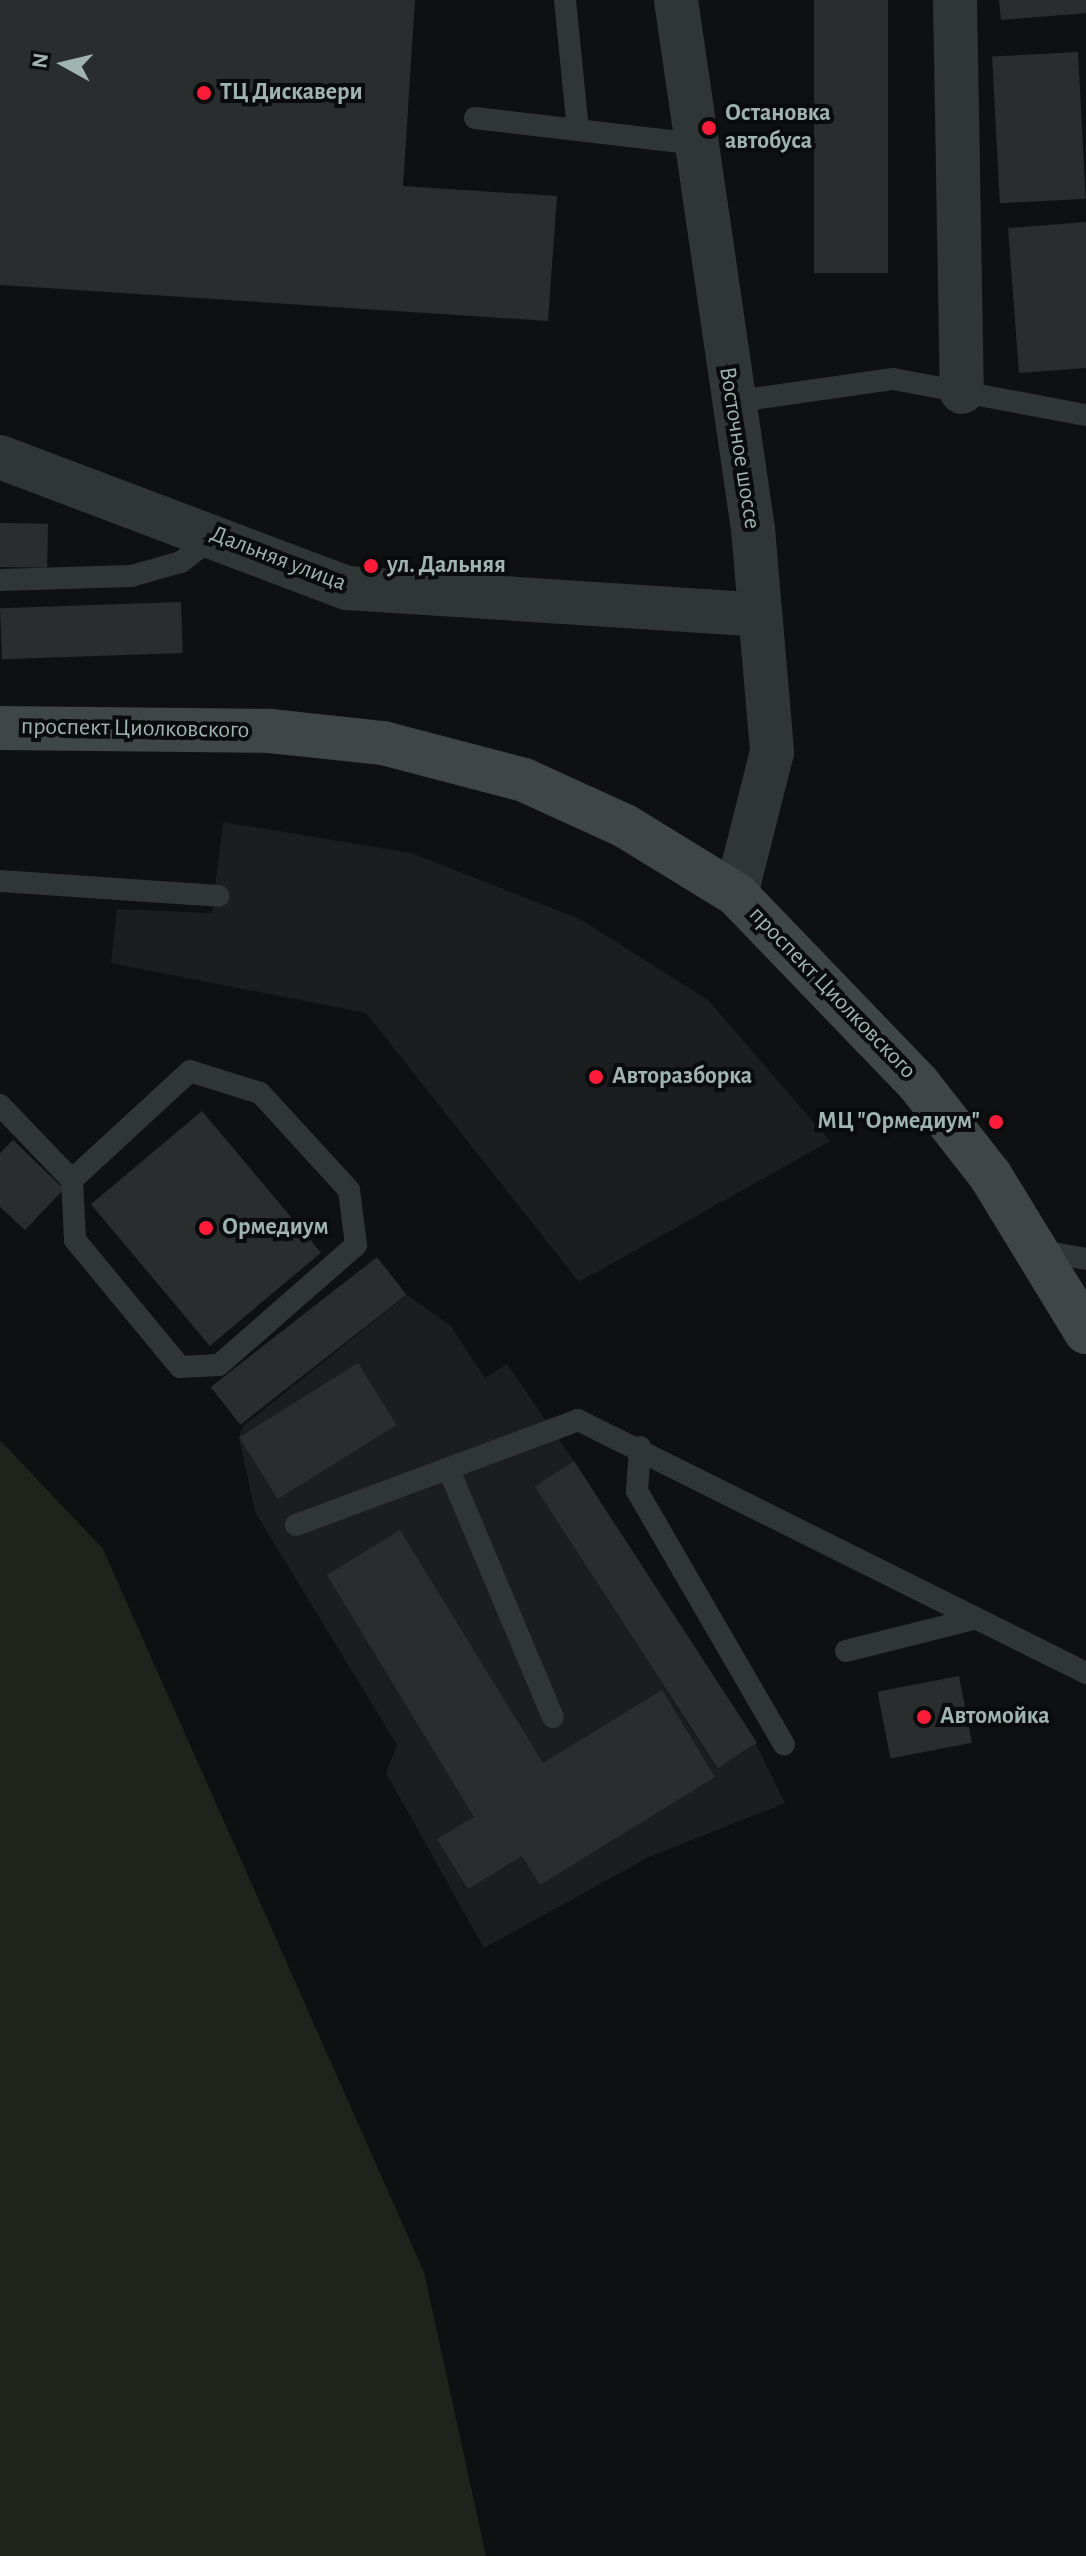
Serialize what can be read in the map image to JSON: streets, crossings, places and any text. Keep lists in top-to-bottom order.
{
  "streets": {
    "main road": ["проспект Циолковского"],
    "street": ["Восточное шоссе", "Дальняя улица"]
  },
  "crossings": [
    ["Восточное шоссе", "Дальняя улица"],
    ["Восточное шоссе", "проспект Циолковского"]
  ],
  "places": [
    "ТЦ Дискавери",
    "Остановка автобуса",
    "ул. Дальняя",
    "Авторазборка",
    "МЦ \"Ормедиум\"",
    "Ормедиум",
    "Автомойка"
  ],
  "north": "left"
}
